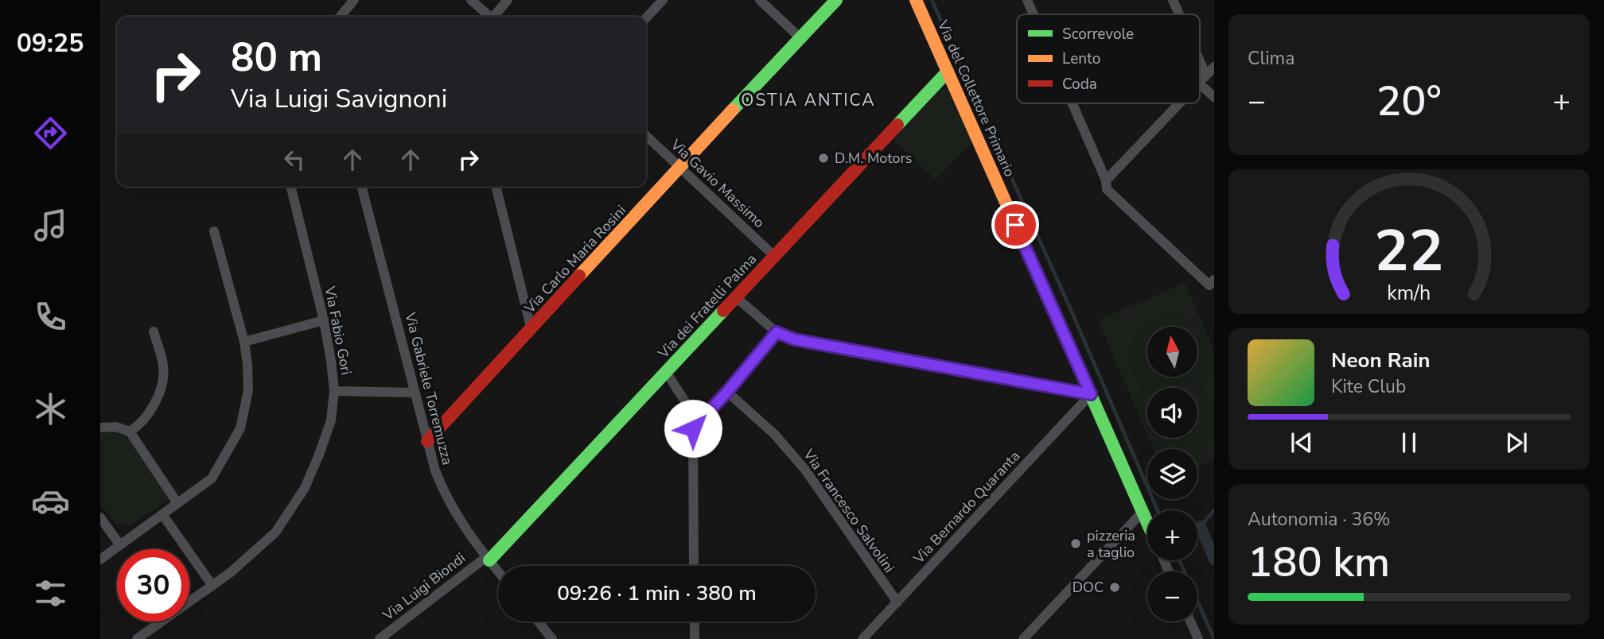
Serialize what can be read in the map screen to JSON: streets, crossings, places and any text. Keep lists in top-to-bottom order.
{
  "streets": {
    "street": [
      "Via del Collettore Primario",
      "Via Gavio Massimo",
      "Via Carlo Maria Rosini",
      "Via dei Fratelli Palma",
      "Via Fabio Gori",
      "Via Gabriele Torremuzza",
      "Via Bernardo Quaranta",
      "Via Francesco Salvolini",
      "Via Luigi Biondi"
    ]
  },
  "crossings": [
    ["Via del Collettore Primario", "Via dei Fratelli Palma"],
    ["Via del Collettore Primario", "Via Bernardo Quaranta"],
    ["Via Gavio Massimo", "Via Carlo Maria Rosini"],
    ["Via Gavio Massimo", "Via dei Fratelli Palma"],
    ["Via Carlo Maria Rosini", "Via Gabriele Torremuzza"],
    ["Via dei Fratelli Palma", "Via Gabriele Torremuzza"],
    ["Via dei Fratelli Palma", "Via Luigi Biondi"],
    ["Via Gabriele Torremuzza", "Via Luigi Biondi"],
    ["Via Bernardo Quaranta", "Via Francesco Salvolini"]
  ],
  "districts": ["OSTIA ANTICA"],
  "places": ["D.M. Motors", "pizzeria a taglio", "DOC"],
  "legend": ["Scorrevole", "Lento", "Coda"],
  "north": "top",
  "page": {
    "tabs": "09:25",
    "tile": [
      "Clima",
      ["Autonomia · 36%", "180 km"]
    ],
    "turn": ["80 m", "Via Luigi Savignoni"],
    "heat": ["−", "20°", "+"],
    "map_buttons": ["+", "−"],
    "song": ["Neon Rain", "Kite Club"],
    "limit": "30",
    "trip": "09:26 · 1 min · 380 m",
    "gauge": ["22", "km/h"]
  }
}
